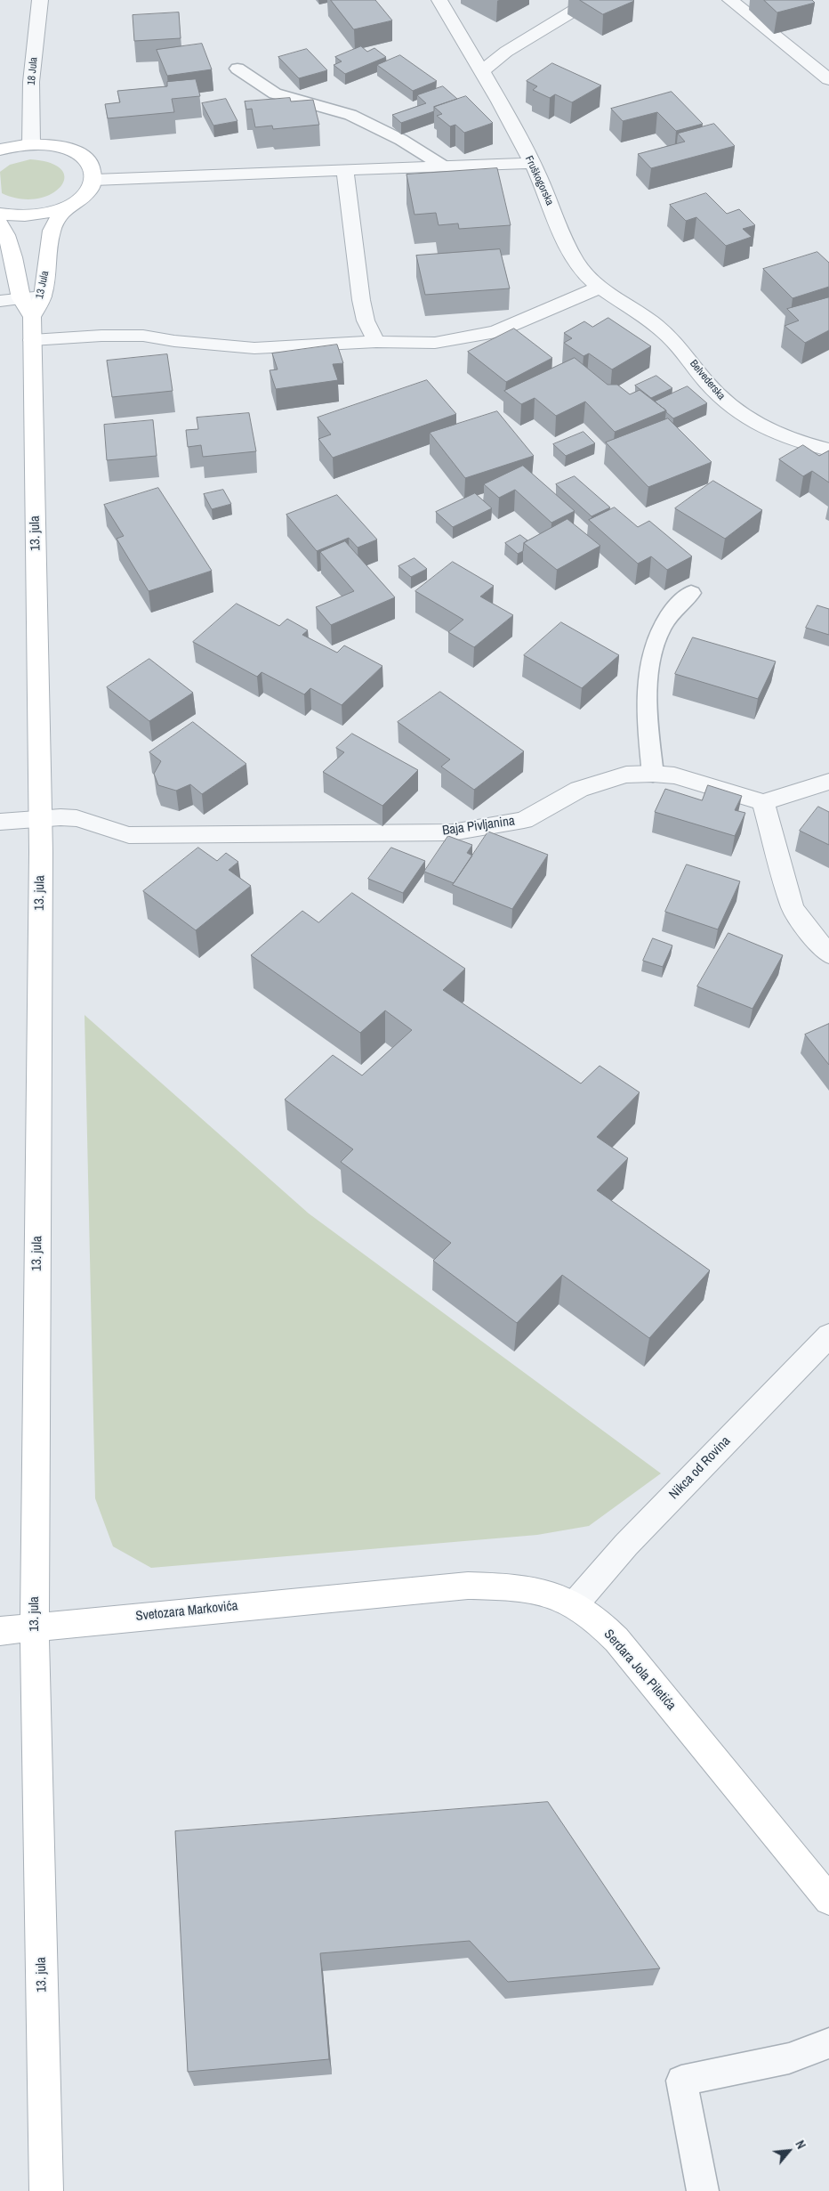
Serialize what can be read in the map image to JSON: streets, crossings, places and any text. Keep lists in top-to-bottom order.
{
  "streets": {
    "main road": [
      "13 Jula",
      "13. jula",
      "Svetozara Markovića",
      "Serdara Jola Piletića"
    ],
    "street": [
      "18 Jula",
      "Fruškogorska",
      "Belvederska",
      "Baja Pivljanina",
      "Nikca od Rovina"
    ]
  },
  "crossings": [
    ["Fruškogorska", "Belvederska"],
    ["13 Jula", "13. jula"],
    ["13. jula", "Baja Pivljanina"],
    ["13. jula", "Svetozara Markovića"],
    ["Nikca od Rovina", "Serdara Jola Piletića"],
    ["Svetozara Markovića", "Serdara Jola Piletića"]
  ],
  "north": "top right"
}
